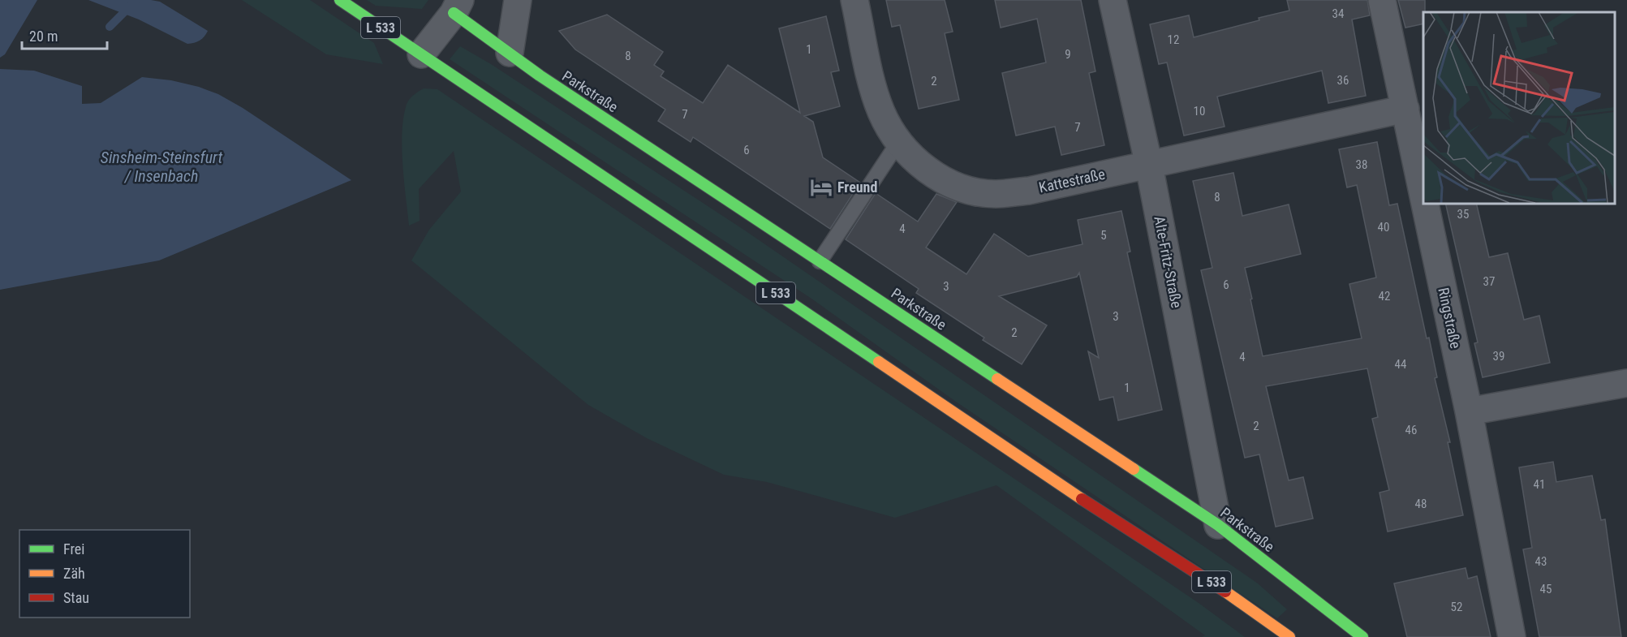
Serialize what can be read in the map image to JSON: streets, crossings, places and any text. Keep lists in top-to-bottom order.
{
  "streets": {
    "main road": ["L 533", "Parkstraße"],
    "street": ["Kattestraße", "Alte-Fritz-Straße", "Ringstraße"]
  },
  "crossings": [
    ["Parkstraße", "Alte-Fritz-Straße"],
    ["Kattestraße", "Alte-Fritz-Straße"],
    ["Kattestraße", "Ringstraße"]
  ],
  "water": ["Sinsheim-Steinsfurt / Insenbach"],
  "places": {
    "hotel": ["Freund"]
  },
  "house_numbers": [
    "34",
    "12",
    "1",
    "9",
    "8",
    "36",
    "2",
    "10",
    "7",
    "7",
    "6",
    "38",
    "8",
    "35",
    "40",
    "4",
    "5",
    "37",
    "6",
    "3",
    "42",
    "3",
    "2",
    "39",
    "4",
    "44",
    "1",
    "2",
    "46",
    "41",
    "48",
    "43",
    "45",
    "52"
  ],
  "legend": ["Frei", "Zäh", "Stau"],
  "scale_bar": "20 m"
}
